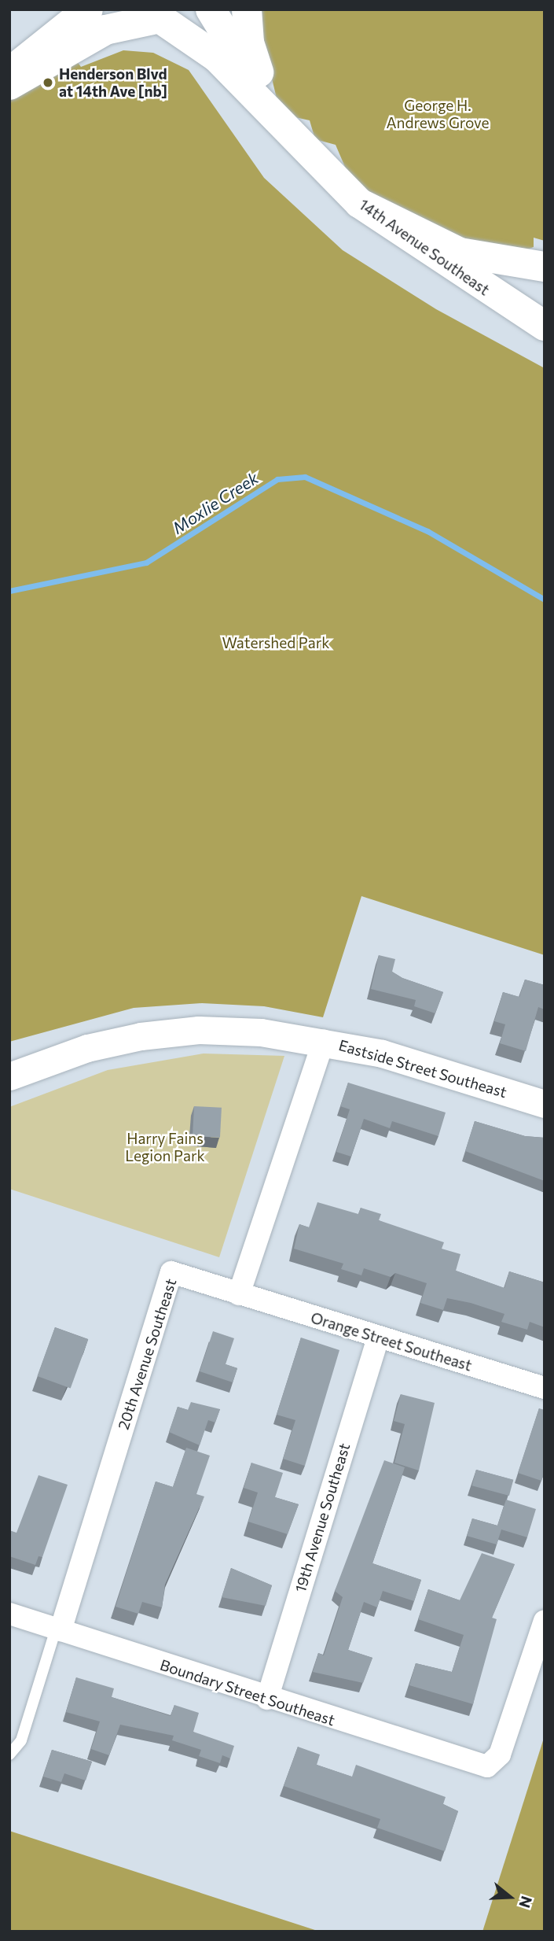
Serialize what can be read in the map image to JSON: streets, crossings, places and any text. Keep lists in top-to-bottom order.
{
  "streets": {
    "main road": ["14th Avenue Southeast"],
    "street": [
      "Eastside Street Southeast",
      "Orange Street Southeast",
      "20th Avenue Southeast",
      "19th Avenue Southeast",
      "Boundary Street Southeast"
    ]
  },
  "crossings": [
    ["Orange Street Southeast", "20th Avenue Southeast"],
    ["Orange Street Southeast", "19th Avenue Southeast"],
    ["20th Avenue Southeast", "Boundary Street Southeast"],
    ["19th Avenue Southeast", "Boundary Street Southeast"]
  ],
  "water": ["Moxlie Creek"],
  "parks": ["George H. Andrews Grove", "Watershed Park", "Harry Fains Legion Park"],
  "places": ["Henderson Blvd at 14th Ave [nb]"],
  "north": "right"
}
